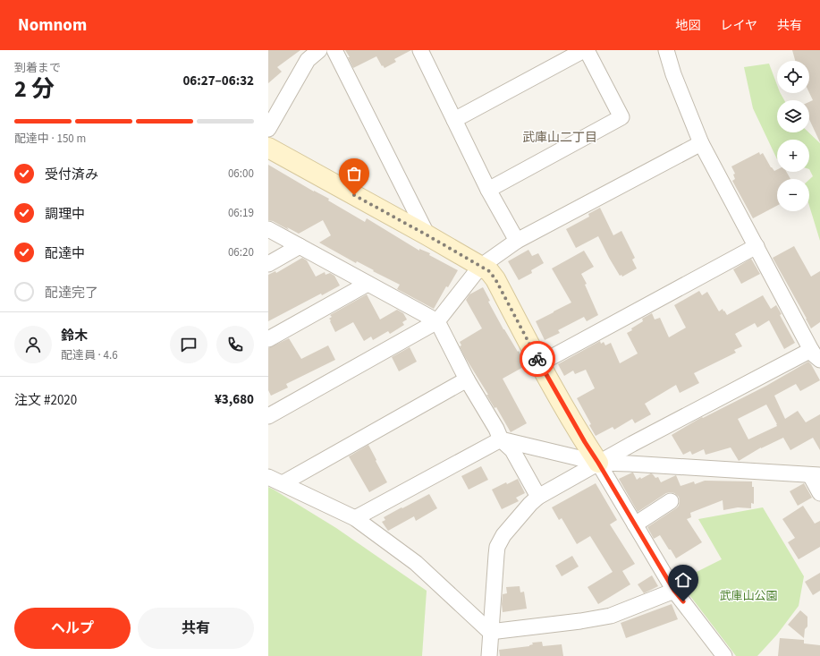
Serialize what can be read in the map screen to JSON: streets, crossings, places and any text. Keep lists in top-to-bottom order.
{
  "districts": ["武庫山二丁目"],
  "parks": ["武庫山公園"],
  "page": {
    "header": "Nomnom",
    "nav": ["地図", "レイヤ", "共有"],
    "heading": ["2 分", "到着まで", "06:27–06:32"],
    "panel": [
      "鈴木",
      "配達員 · 4.6",
      "注文 #2020",
      "¥3,680"
    ],
    "map_buttons": ["+", "−"],
    "bar": "配達中 · 150 m",
    "list": [
      ["受付済み", "06:00"],
      ["調理中", "06:19"],
      ["配達中", "06:20"],
      "配達完了"
    ],
    "buttons": ["ヘルプ", "共有"]
  }
}
